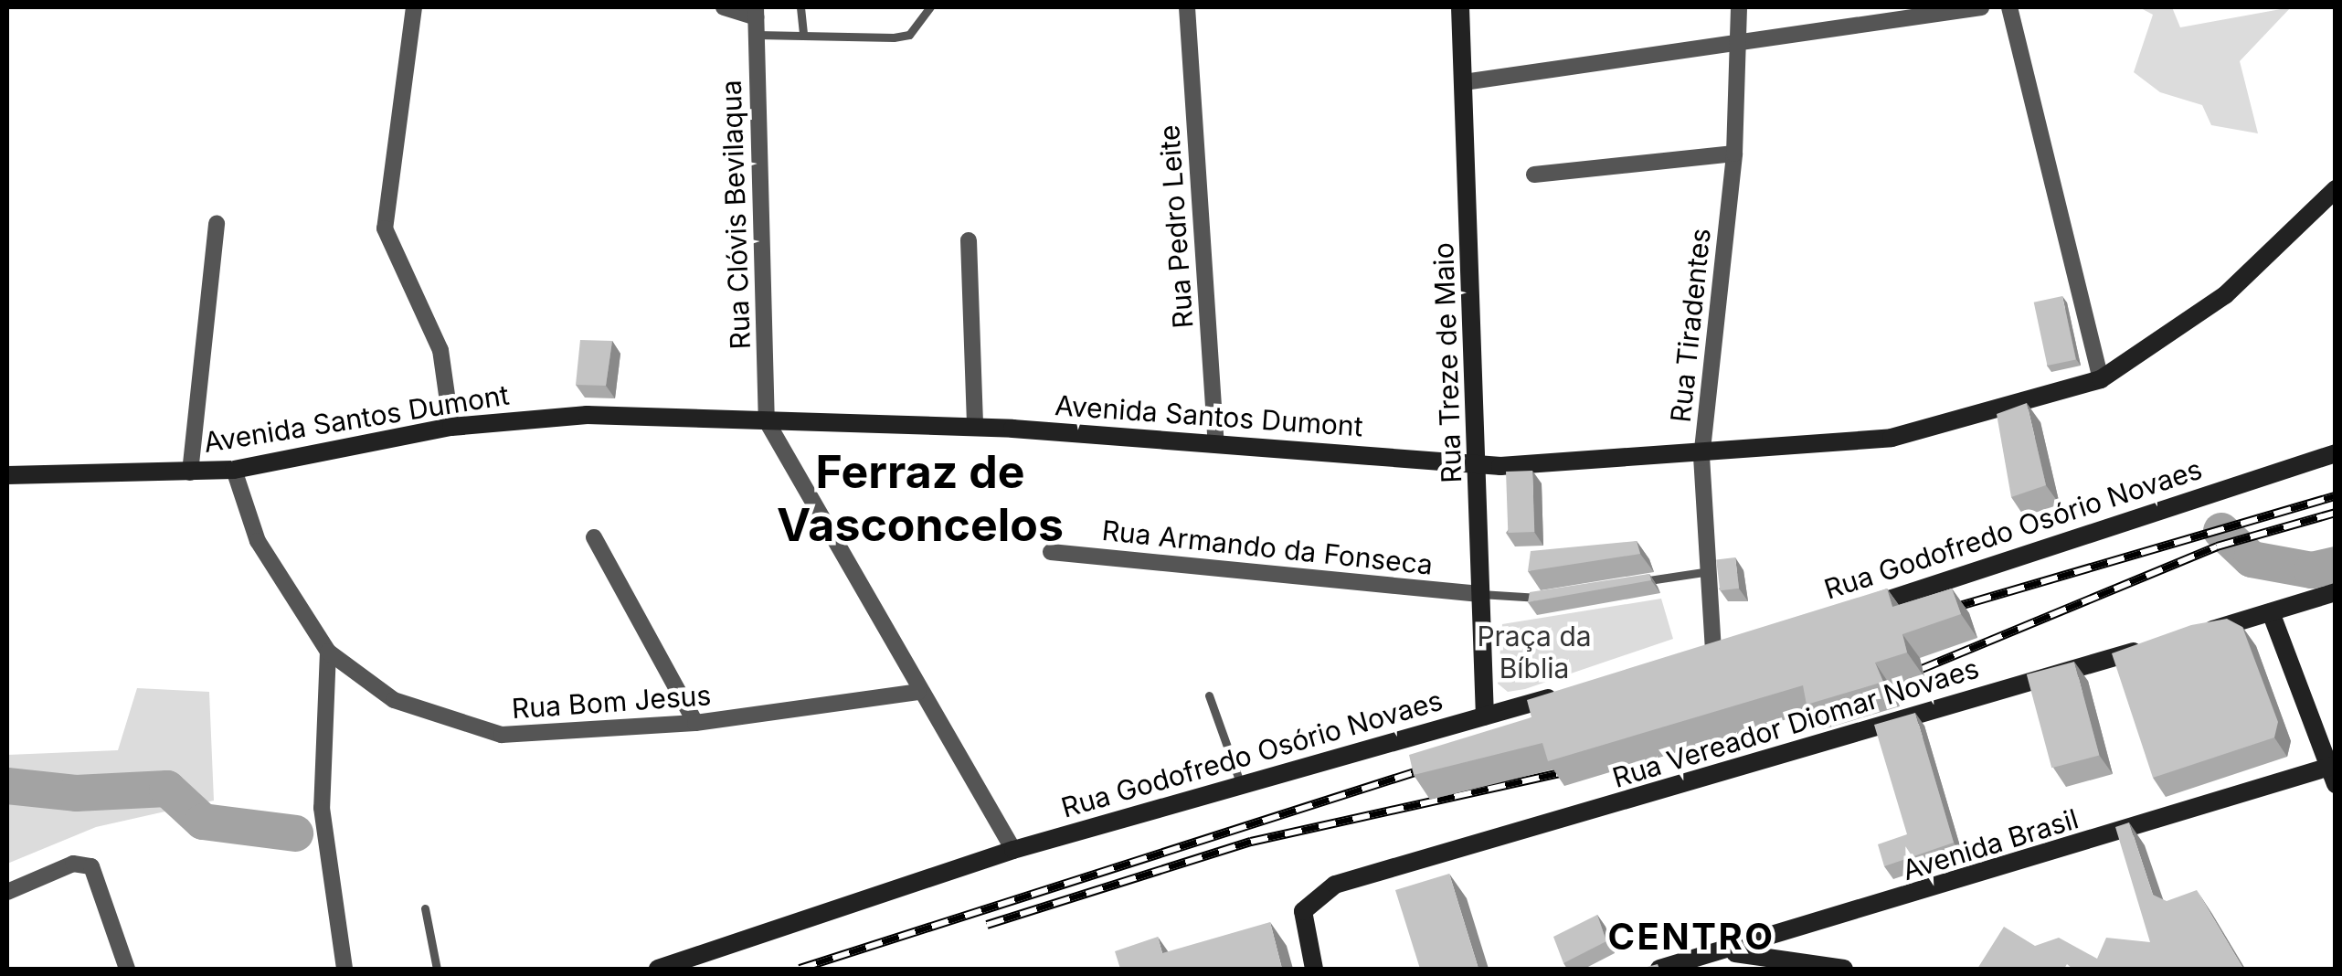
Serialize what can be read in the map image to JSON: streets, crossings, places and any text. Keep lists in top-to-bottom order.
{
  "streets": {
    "main road": [
      "Rua Treze de Maio",
      "Avenida Santos Dumont",
      "Rua Godofredo Osório Novaes",
      "Rua Vereador Diomar Novaes",
      "Avenida Brasil"
    ],
    "street": [
      "Rua Clóvis Bevilaqua",
      "Rua Pedro Leite",
      "Rua Tiradentes",
      "Rua Armando da Fonseca",
      "Rua Bom Jesus"
    ]
  },
  "crossings": [
    ["Rua Clóvis Bevilaqua", "Avenida Santos Dumont"],
    ["Rua Pedro Leite", "Avenida Santos Dumont"],
    ["Rua Tiradentes", "Avenida Santos Dumont"],
    ["Rua Treze de Maio", "Avenida Santos Dumont"],
    ["Rua Treze de Maio", "Rua Godofredo Osório Novaes"],
    ["Rua Treze de Maio", "Rua Armando da Fonseca"]
  ],
  "districts": ["Ferraz de Vasconcelos", "CENTRO"],
  "parks": ["Praça da Bíblia"]
}
